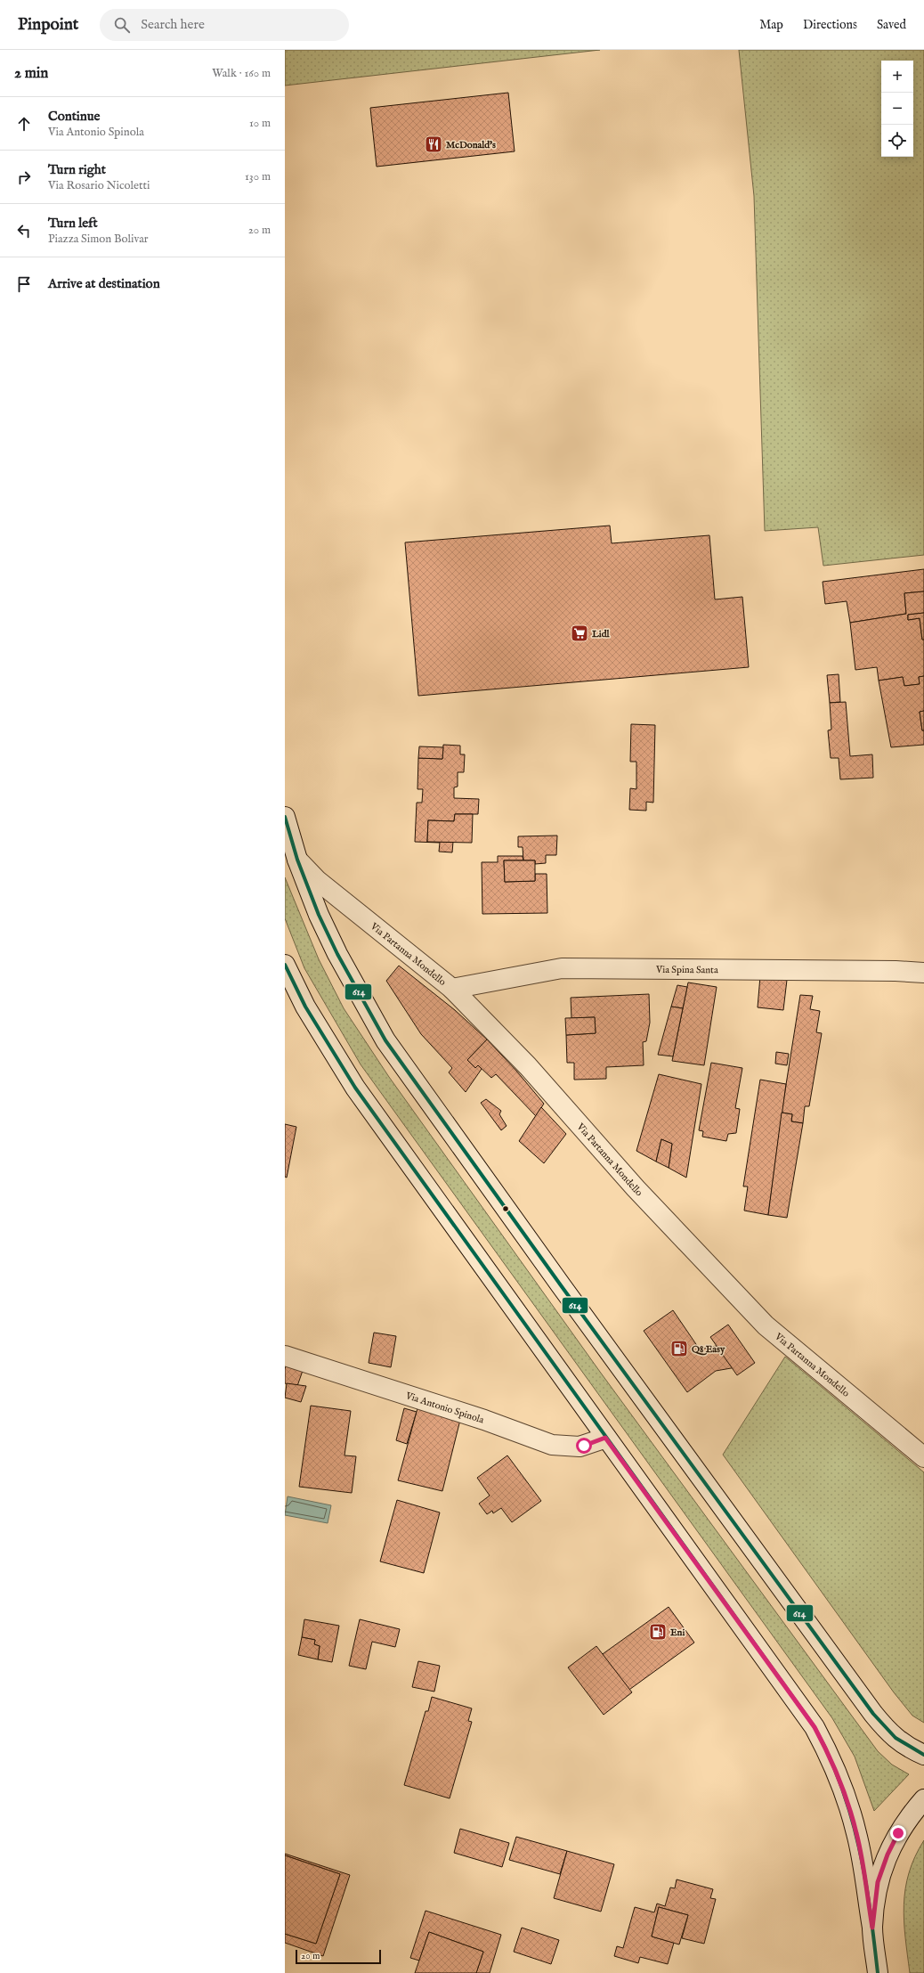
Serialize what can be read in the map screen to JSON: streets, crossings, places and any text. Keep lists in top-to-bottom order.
{
  "streets": {
    "main road": ["Via Partanna Mondello", "Via Spina Santa", "Via Antonio Spinola"]
  },
  "crossings": [
    ["Via Partanna Mondello", "Via Spina Santa"]
  ],
  "places": {
    "restaurant": ["McDonald's"],
    "supermarket": ["Lidl"],
    "fuel station": ["Q8 Easy", "Eni"]
  },
  "lines": ["transit line 614"],
  "scale_bar": "20 m",
  "page": {
    "header": "Pinpoint",
    "search": "Search here",
    "nav": ["Map", "Directions", "Saved"],
    "heading": ["2 min", "Walk · 160 m"],
    "map_buttons": ["+", "−"],
    "list": [
      ["Continue", "Via Antonio Spinola", "10 m"],
      ["Turn right", "Via Rosario Nicoletti", "130 m"],
      ["Turn left", "Piazza Simon Bolivar", "20 m"],
      "Arrive at destination"
    ],
    "scale": "20 m"
  }
}
